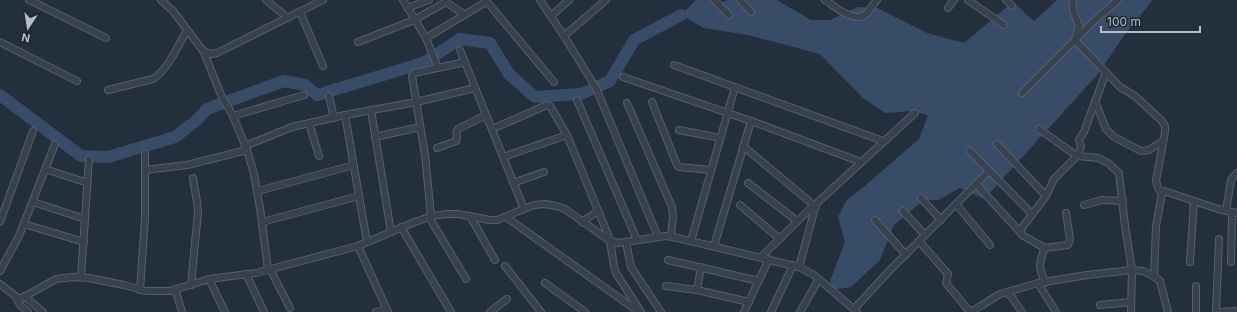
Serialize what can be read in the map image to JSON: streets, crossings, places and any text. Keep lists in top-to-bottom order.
{
  "scale_bar": "100 m",
  "north": "bottom"
}
